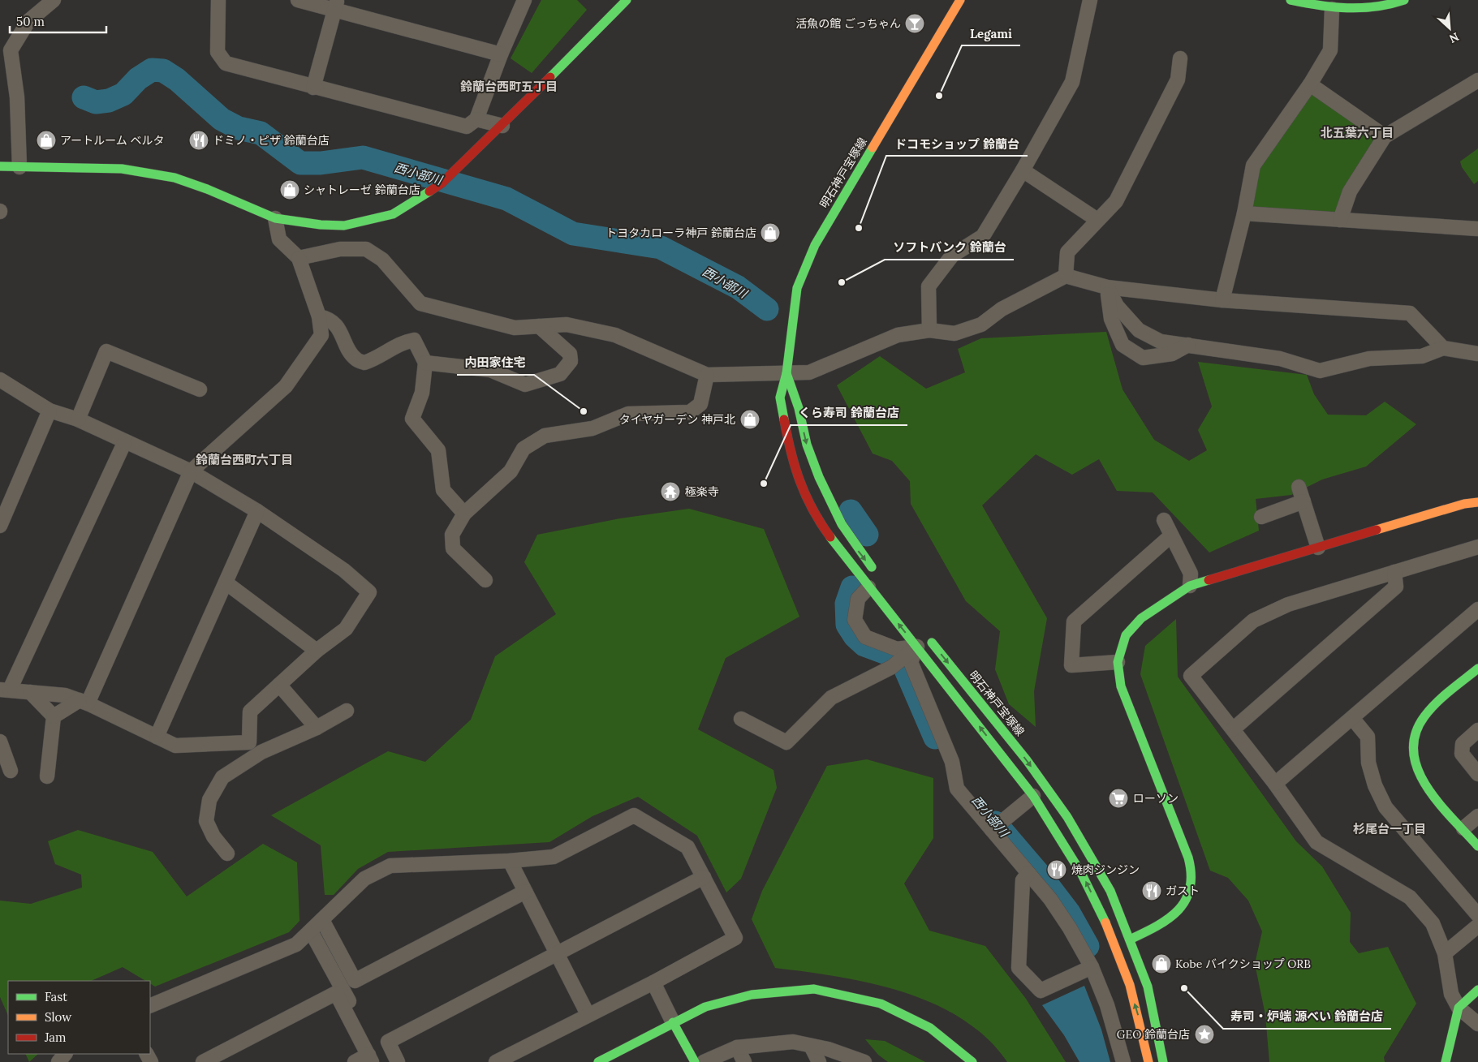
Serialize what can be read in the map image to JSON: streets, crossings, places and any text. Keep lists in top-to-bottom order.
{
  "streets": {
    "street": ["明石神戸宝塚線"]
  },
  "districts": [
    "鈴蘭台西町五丁目",
    "北五葉六丁目",
    "鈴蘭台西町六丁目",
    "杉尾台一丁目"
  ],
  "water": ["西小部川"],
  "places": {
    "bar": ["活魚の館 ごっちゃん"],
    "other": [
      "Legami",
      "ドコモショップ 鈴蘭台",
      "ソフトバンク 鈴蘭台",
      "内田家住宅",
      "くら寿司 鈴蘭台店",
      "寿司・炉端 源べい 鈴蘭台店"
    ],
    "shop": [
      "アートルーム ベルタ",
      "シャトレーゼ 鈴蘭台店",
      "トヨタカローラ神戸 鈴蘭台店",
      "タイヤガーデン 神戸北",
      "Kobe バイクショップ ORB"
    ],
    "restaurant": ["ドミノ・ピザ 鈴蘭台店", "焼肉ジンジン", "ガスト"],
    "temple": ["極楽寺"],
    "supermarket": ["ローソン"],
    "place": ["GEO 鈴蘭台店"]
  },
  "legend": ["Fast", "Slow", "Jam"],
  "scale_bar": "50 m",
  "north": "bottom right"
}
